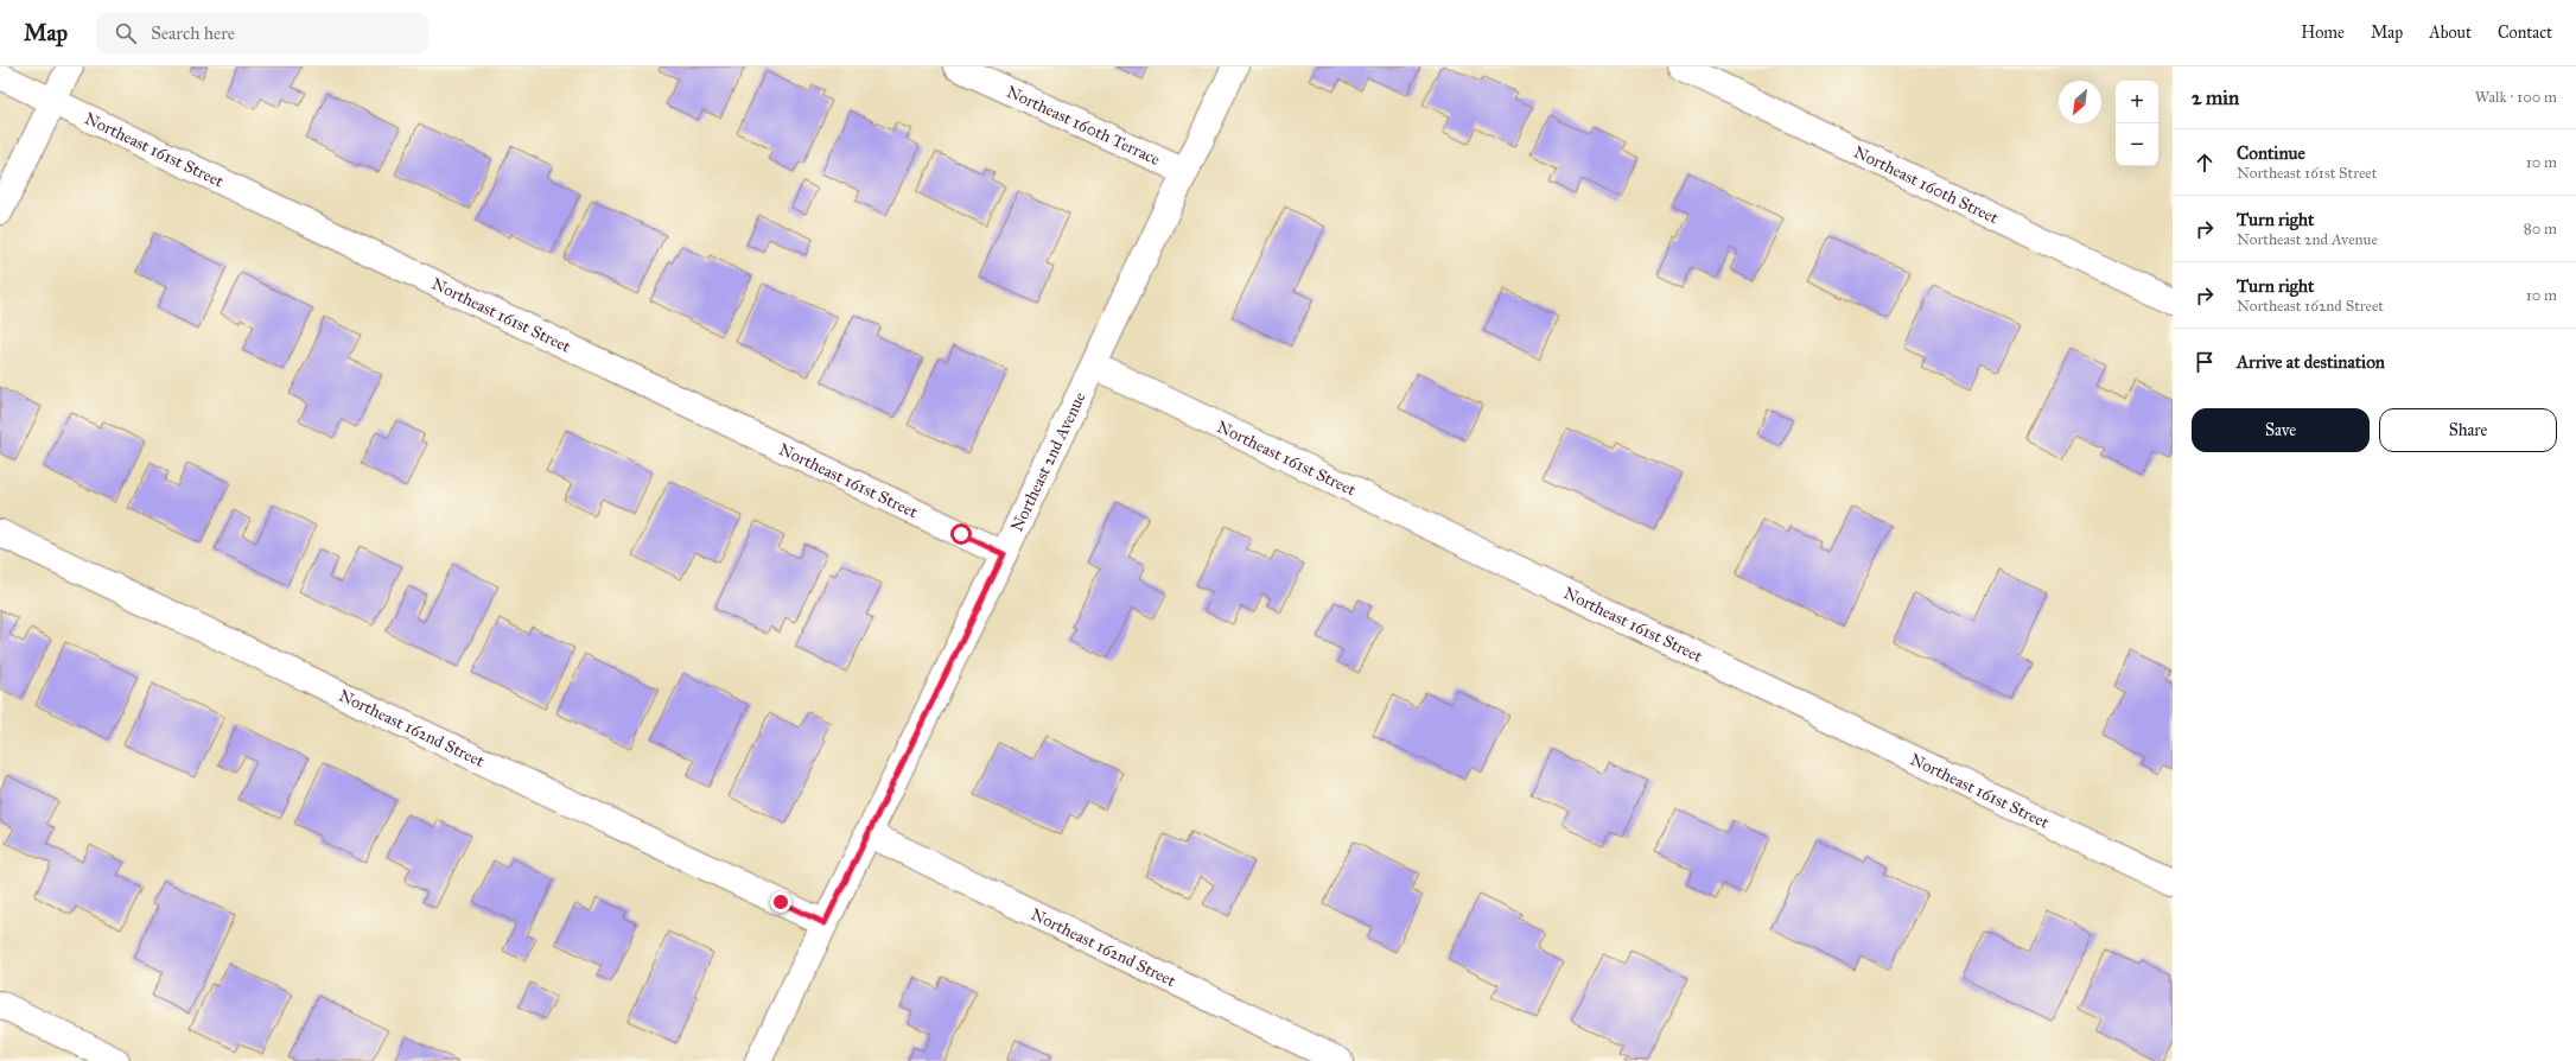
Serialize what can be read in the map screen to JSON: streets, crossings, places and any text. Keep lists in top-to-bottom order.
{
  "streets": {
    "street": [
      "Northeast 160th Terrace",
      "Northeast 161st Street",
      "Northeast 160th Street",
      "Northeast 2nd Avenue",
      "Northeast 162nd Street"
    ]
  },
  "crossings": [
    ["Northeast 160th Terrace", "Northeast 2nd Avenue"],
    ["Northeast 161st Street", "Northeast 2nd Avenue"],
    ["Northeast 2nd Avenue", "Northeast 162nd Street"]
  ],
  "north": "bottom left",
  "page": {
    "header": "Map",
    "search": "Search here",
    "nav": [
      "Home",
      "Map",
      "About",
      "Contact"
    ],
    "heading": ["2 min", "Walk · 100 m"],
    "map_buttons": ["+", "−"],
    "list": [
      ["Continue", "Northeast 161st Street", "10 m"],
      ["Turn right", "Northeast 2nd Avenue", "80 m"],
      ["Turn right", "Northeast 162nd Street", "10 m"],
      "Arrive at destination"
    ],
    "buttons": ["Save", "Share"]
  }
}
